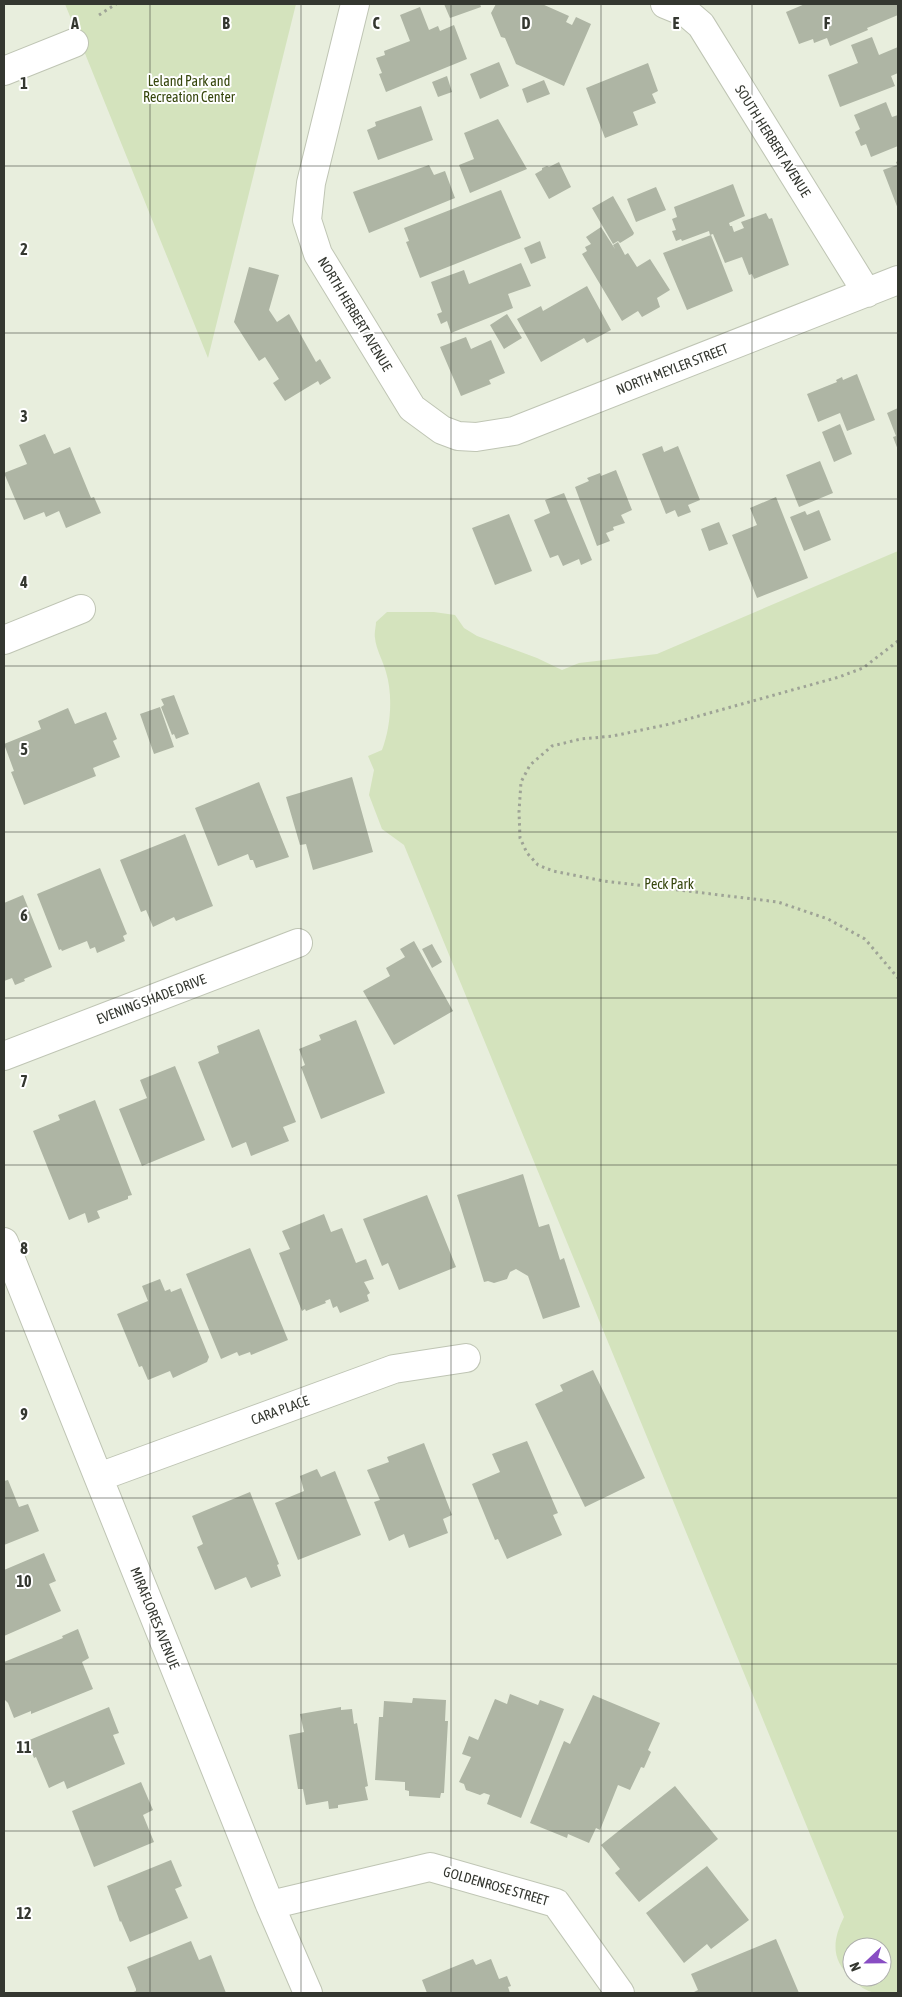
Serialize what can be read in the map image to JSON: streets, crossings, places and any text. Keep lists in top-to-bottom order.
{
  "streets": {
    "street": [
      "SOUTH HERBERT AVENUE",
      "NORTH HERBERT AVENUE",
      "NORTH MEYLER STREET",
      "EVENING SHADE DRIVE",
      "CARA PLACE",
      "MIRAFLORES AVENUE",
      "GOLDENROSE STREET"
    ]
  },
  "crossings": [
    ["SOUTH HERBERT AVENUE", "NORTH MEYLER STREET"],
    ["NORTH HERBERT AVENUE", "NORTH MEYLER STREET"],
    ["CARA PLACE", "MIRAFLORES AVENUE"],
    ["MIRAFLORES AVENUE", "GOLDENROSE STREET"]
  ],
  "parks": ["Leland Park and Recreation Center", "Peck Park"],
  "north": "left",
  "grid": {
    "columns": [
      "A",
      "B",
      "C",
      "D",
      "E",
      "F"
    ],
    "rows": [
      "1",
      "2",
      "3",
      "4",
      "5",
      "6",
      "7",
      "8",
      "9",
      "10",
      "11",
      "12"
    ]
  }
}
